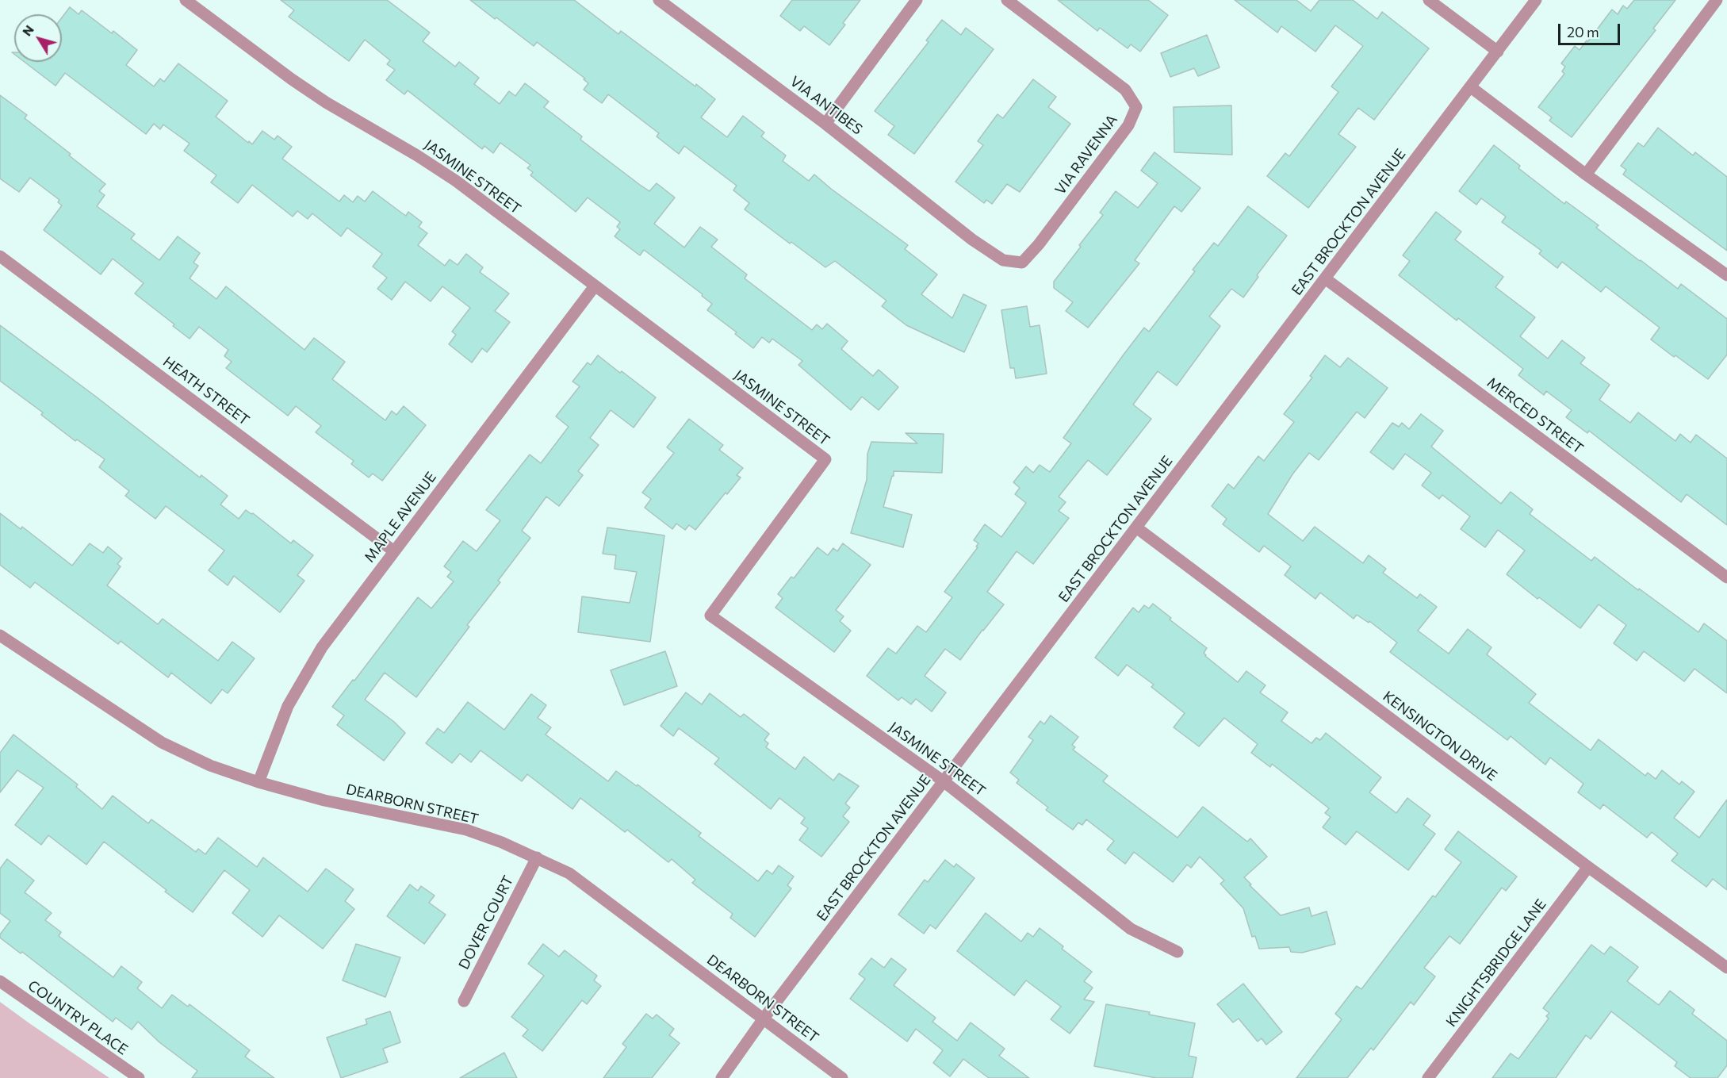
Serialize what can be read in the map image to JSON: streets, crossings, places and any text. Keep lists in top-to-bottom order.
{
  "streets": {
    "street": [
      "VIA ANTIBES",
      "VIA RAVENNA",
      "JASMINE STREET",
      "EAST BROCKTON AVENUE",
      "HEATH STREET",
      "MERCED STREET",
      "MAPLE AVENUE",
      "KENSINGTON DRIVE",
      "DEARBORN STREET",
      "DOVER COURT",
      "KNIGHTSBRIDGE LANE",
      "COUNTRY PLACE"
    ]
  },
  "crossings": [
    ["VIA ANTIBES", "VIA RAVENNA"],
    ["JASMINE STREET", "EAST BROCKTON AVENUE"],
    ["JASMINE STREET", "MAPLE AVENUE"],
    ["EAST BROCKTON AVENUE", "MERCED STREET"],
    ["EAST BROCKTON AVENUE", "KENSINGTON DRIVE"],
    ["EAST BROCKTON AVENUE", "DEARBORN STREET"],
    ["HEATH STREET", "MAPLE AVENUE"],
    ["MAPLE AVENUE", "DEARBORN STREET"],
    ["KENSINGTON DRIVE", "KNIGHTSBRIDGE LANE"],
    ["DEARBORN STREET", "DOVER COURT"]
  ],
  "scale_bar": "20 m",
  "north": "top left"
}
